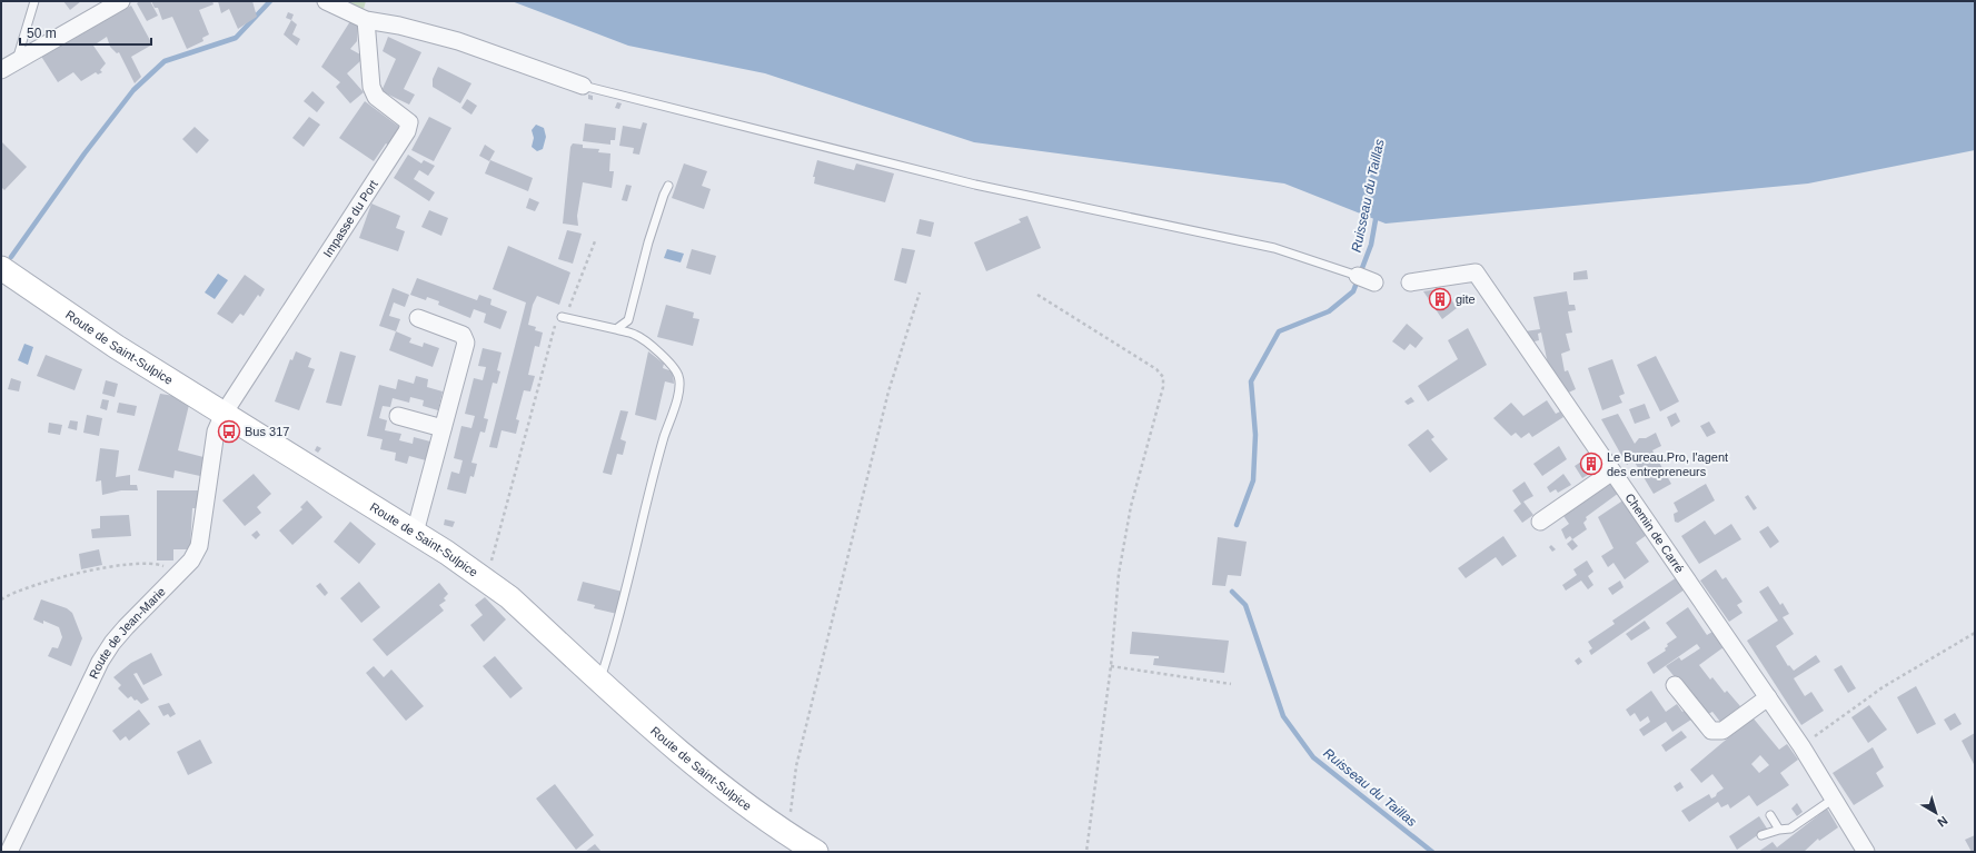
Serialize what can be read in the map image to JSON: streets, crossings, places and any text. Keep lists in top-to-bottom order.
{
  "streets": {
    "main road": ["Route de Saint-Sulpice"],
    "street": ["Impasse du Port", "Chemin de Carré", "Route de Jean-Marie"]
  },
  "crossings": [
    ["Impasse du Port", "Route de Saint-Sulpice"],
    ["Impasse du Port", "Route de Jean-Marie"],
    ["Route de Saint-Sulpice", "Route de Jean-Marie"]
  ],
  "water": ["Ruisseau du Taillas"],
  "places": {
    "building": ["gite", "Le Bureau.Pro, l'agent des entrepreneurs"],
    "bus stop": ["Bus 317"]
  },
  "scale_bar": "50 m",
  "north": "bottom right"
}
